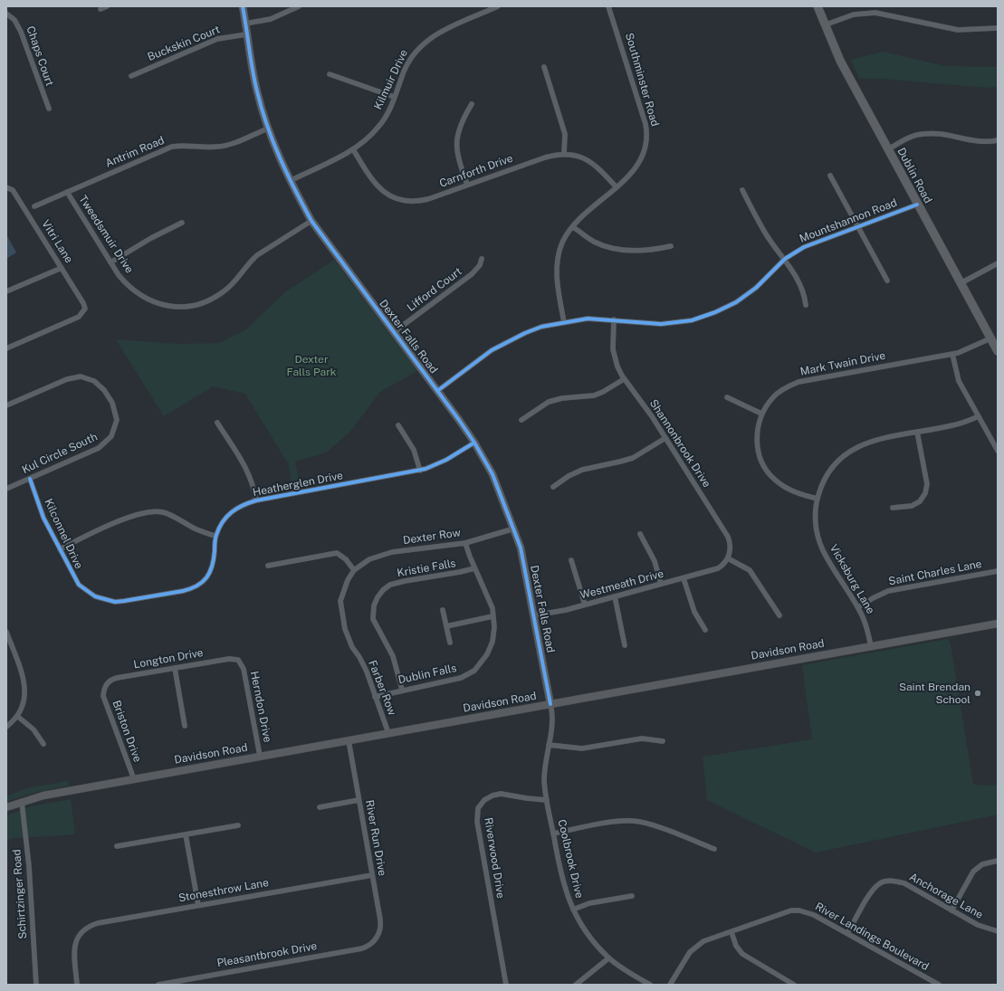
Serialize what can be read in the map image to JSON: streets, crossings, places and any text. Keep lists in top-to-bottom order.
{
  "streets": {
    "main road": ["Dublin Road", "Dexter Falls Road", "Davidson Road"],
    "street": [
      "Buckskin Court",
      "Chaps Court",
      "Kilmuir Drive",
      "Southminster Road",
      "Antrim Road",
      "Carnforth Drive",
      "Mountshannon Road",
      "Tweedsmuir Drive",
      "Vitri Lane",
      "Lifford Court",
      "Mark Twain Drive",
      "Shannonbrook Drive",
      "Kul Circle South",
      "Heatherglen Drive",
      "Kilconnel Drive",
      "Dexter Row",
      "Kristie Falls",
      "Saint Charles Lane",
      "Vicksburg Lane",
      "Westmeath Drive",
      "Longton Drive",
      "Dublin Falls",
      "Farber Row",
      "Herndon Drive",
      "Briston Drive",
      "River Run Drive",
      "Riverwood Drive",
      "Coolbrook Drive",
      "Stonesthrow Lane",
      "Schirtzinger Road",
      "Anchorage Lane",
      "River Landings Boulevard",
      "Pleasantbrook Drive"
    ]
  },
  "crossings": [
    ["Buckskin Court", "Dexter Falls Road"],
    ["Kilmuir Drive", "Carnforth Drive"],
    ["Kilmuir Drive", "Dexter Falls Road"],
    ["Southminster Road", "Carnforth Drive"],
    ["Southminster Road", "Mountshannon Road"],
    ["Antrim Road", "Tweedsmuir Drive"],
    ["Antrim Road", "Dexter Falls Road"],
    ["Dublin Road", "Mountshannon Road"],
    ["Dublin Road", "Mark Twain Drive"],
    ["Mountshannon Road", "Dexter Falls Road"],
    ["Mountshannon Road", "Shannonbrook Drive"],
    ["Tweedsmuir Drive", "Dexter Falls Road"],
    ["Lifford Court", "Dexter Falls Road"],
    ["Dexter Falls Road", "Heatherglen Drive"],
    ["Dexter Falls Road", "Dexter Row"],
    ["Dexter Falls Road", "Westmeath Drive"],
    ["Dexter Falls Road", "Davidson Road"],
    ["Dexter Falls Road", "Coolbrook Drive"],
    ["Mark Twain Drive", "Vicksburg Lane"],
    ["Shannonbrook Drive", "Westmeath Drive"],
    ["Kul Circle South", "Kilconnel Drive"],
    ["Heatherglen Drive", "Kilconnel Drive"],
    ["Dexter Row", "Dublin Falls"],
    ["Dexter Row", "Farber Row"],
    ["Kristie Falls", "Dublin Falls"],
    ["Saint Charles Lane", "Vicksburg Lane"],
    ["Vicksburg Lane", "Davidson Road"],
    ["Davidson Road", "Farber Row"],
    ["Davidson Road", "Herndon Drive"],
    ["Davidson Road", "Briston Drive"],
    ["Davidson Road", "River Run Drive"],
    ["Davidson Road", "Coolbrook Drive"],
    ["Davidson Road", "Schirtzinger Road"],
    ["Longton Drive", "Herndon Drive"],
    ["Longton Drive", "Briston Drive"],
    ["Dublin Falls", "Farber Row"],
    ["River Run Drive", "Stonesthrow Lane"],
    ["River Run Drive", "Pleasantbrook Drive"],
    ["Riverwood Drive", "Coolbrook Drive"],
    ["Anchorage Lane", "River Landings Boulevard"]
  ],
  "parks": ["Dexter Falls Park"],
  "places": ["Saint Brendan School"]
}
